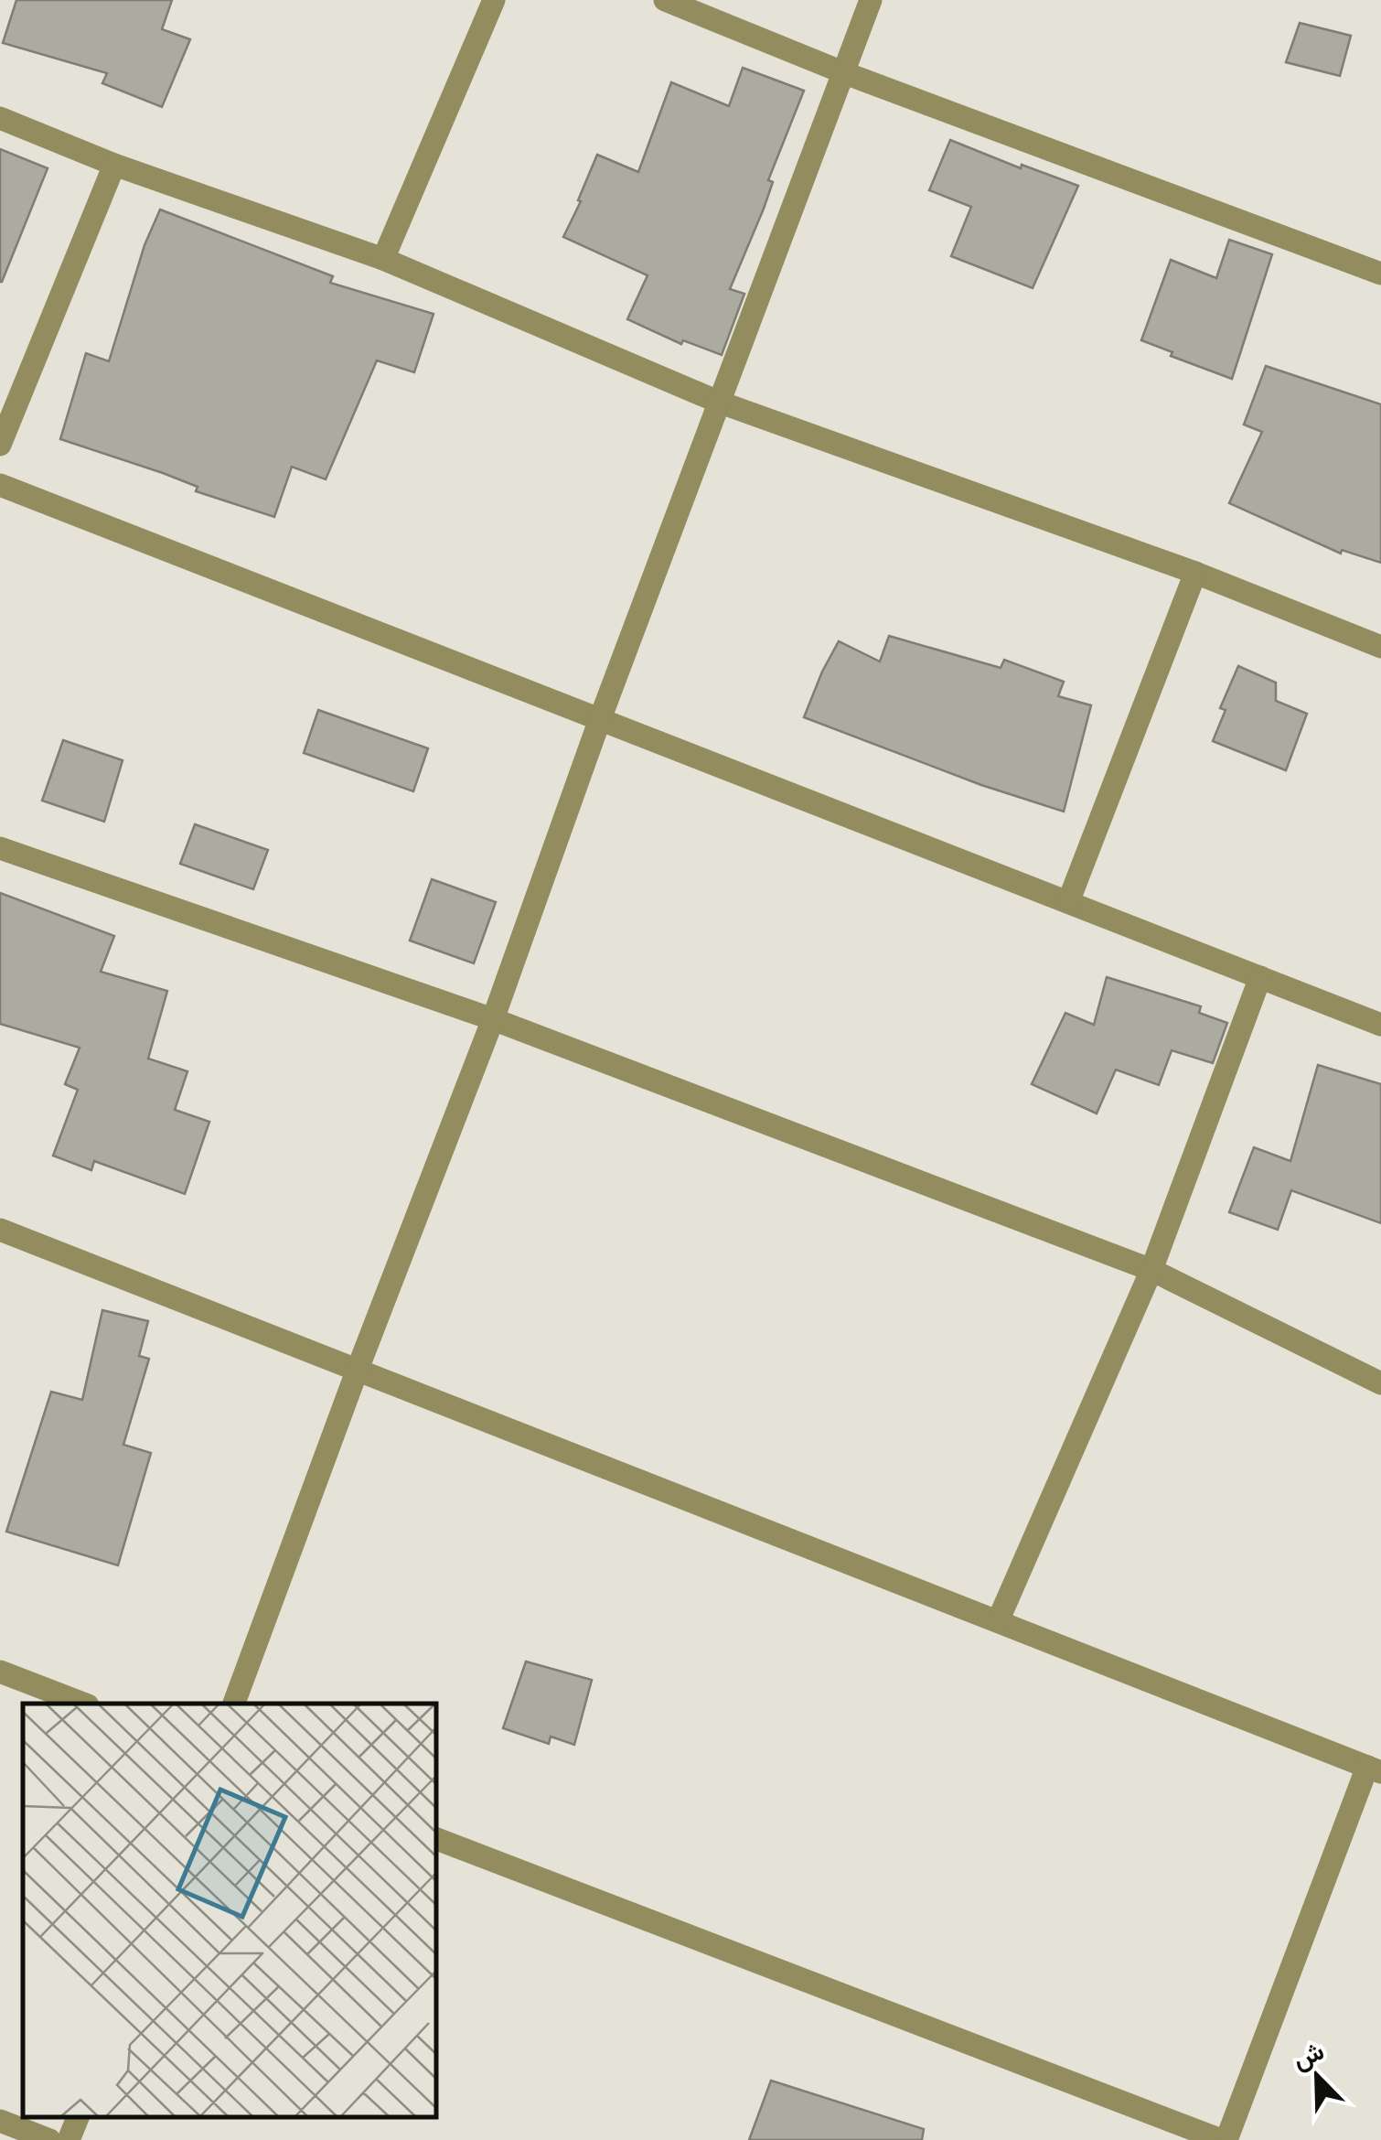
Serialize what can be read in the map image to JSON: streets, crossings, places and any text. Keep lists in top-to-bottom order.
{
  "north": "top left"
}
